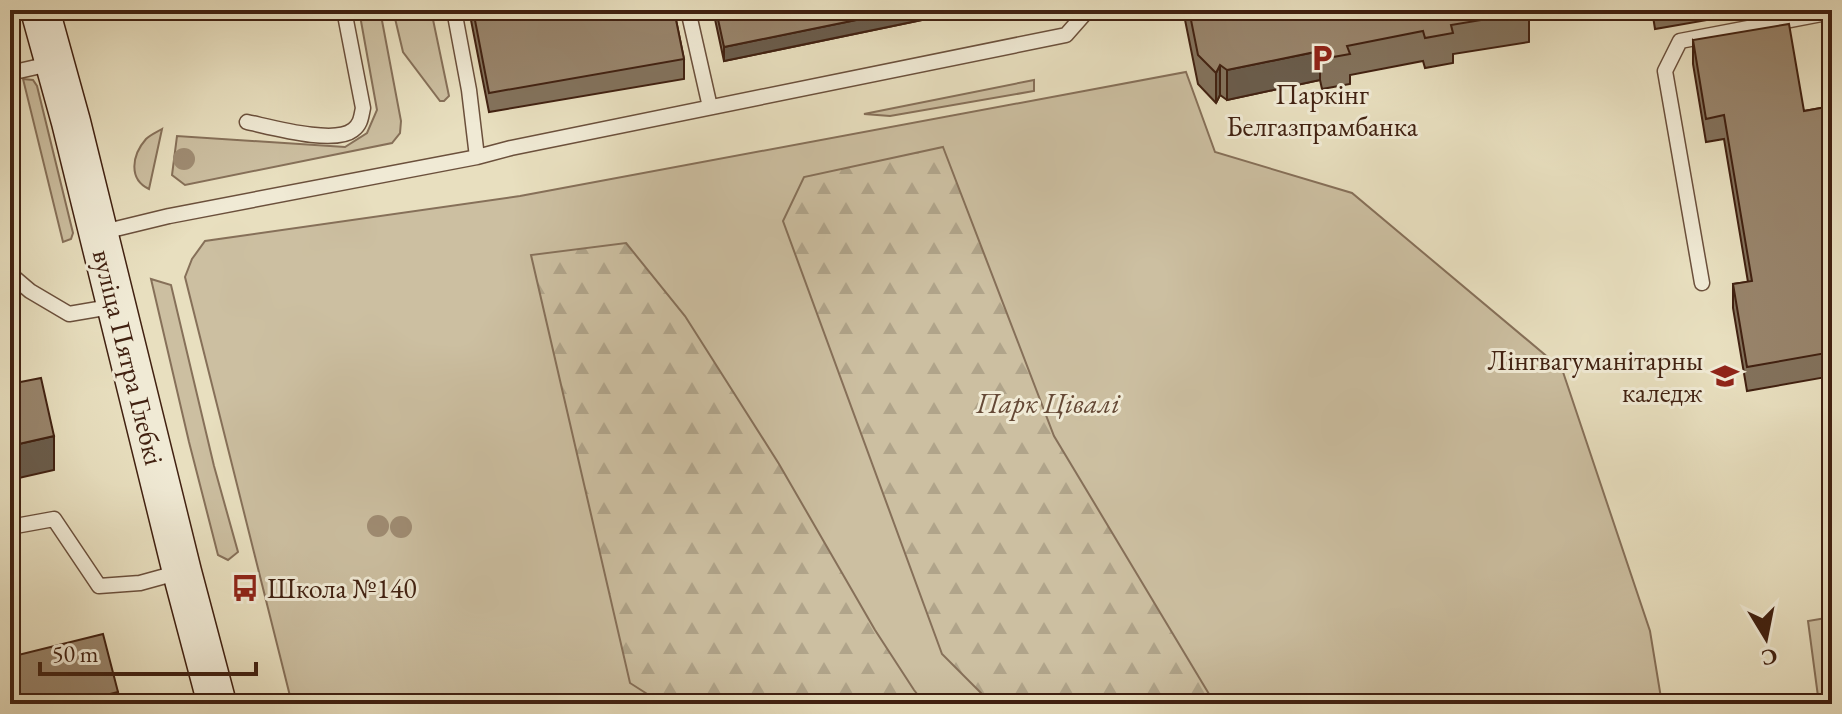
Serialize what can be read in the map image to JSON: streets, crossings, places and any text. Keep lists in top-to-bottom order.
{
  "streets": {
    "main road": ["вуліца Пятра Глебкі"]
  },
  "parks": ["Парк Цівалі"],
  "places": {
    "parking": ["Паркінг Белгазпрамбанка"],
    "school or university": ["Лінгвагуманітарны каледж"],
    "bus stop": ["Школа №140"]
  },
  "scale_bar": "50 m",
  "north": "bottom"
}
